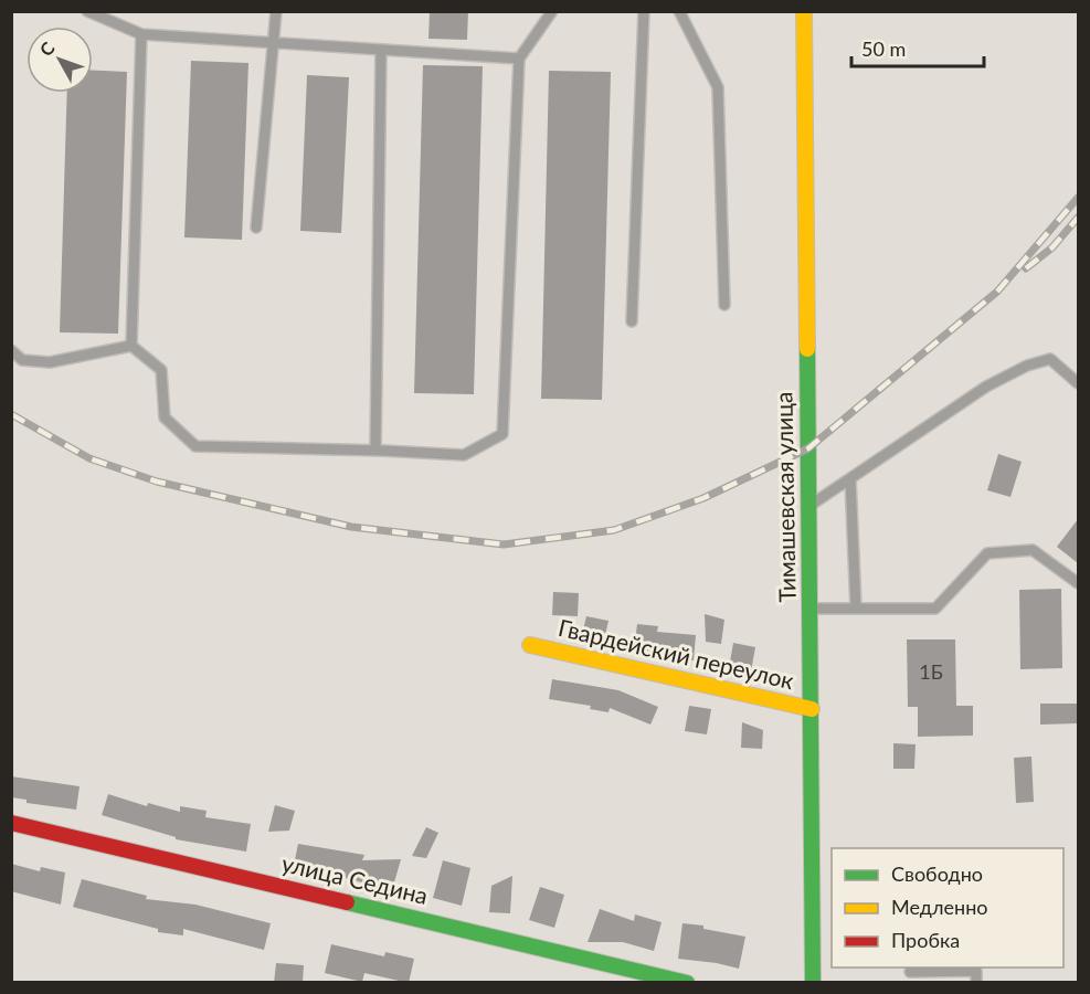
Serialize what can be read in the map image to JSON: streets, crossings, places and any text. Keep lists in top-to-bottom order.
{
  "streets": {
    "street": ["Тимашевская улица", "Гвардейский переулок", "улица Седина"]
  },
  "crossings": [
    ["Тимашевская улица", "Гвардейский переулок"]
  ],
  "house_numbers": ["1Б"],
  "legend": ["Свободно", "Медленно", "Пробка"],
  "scale_bar": "50 m",
  "north": "top left"
}
